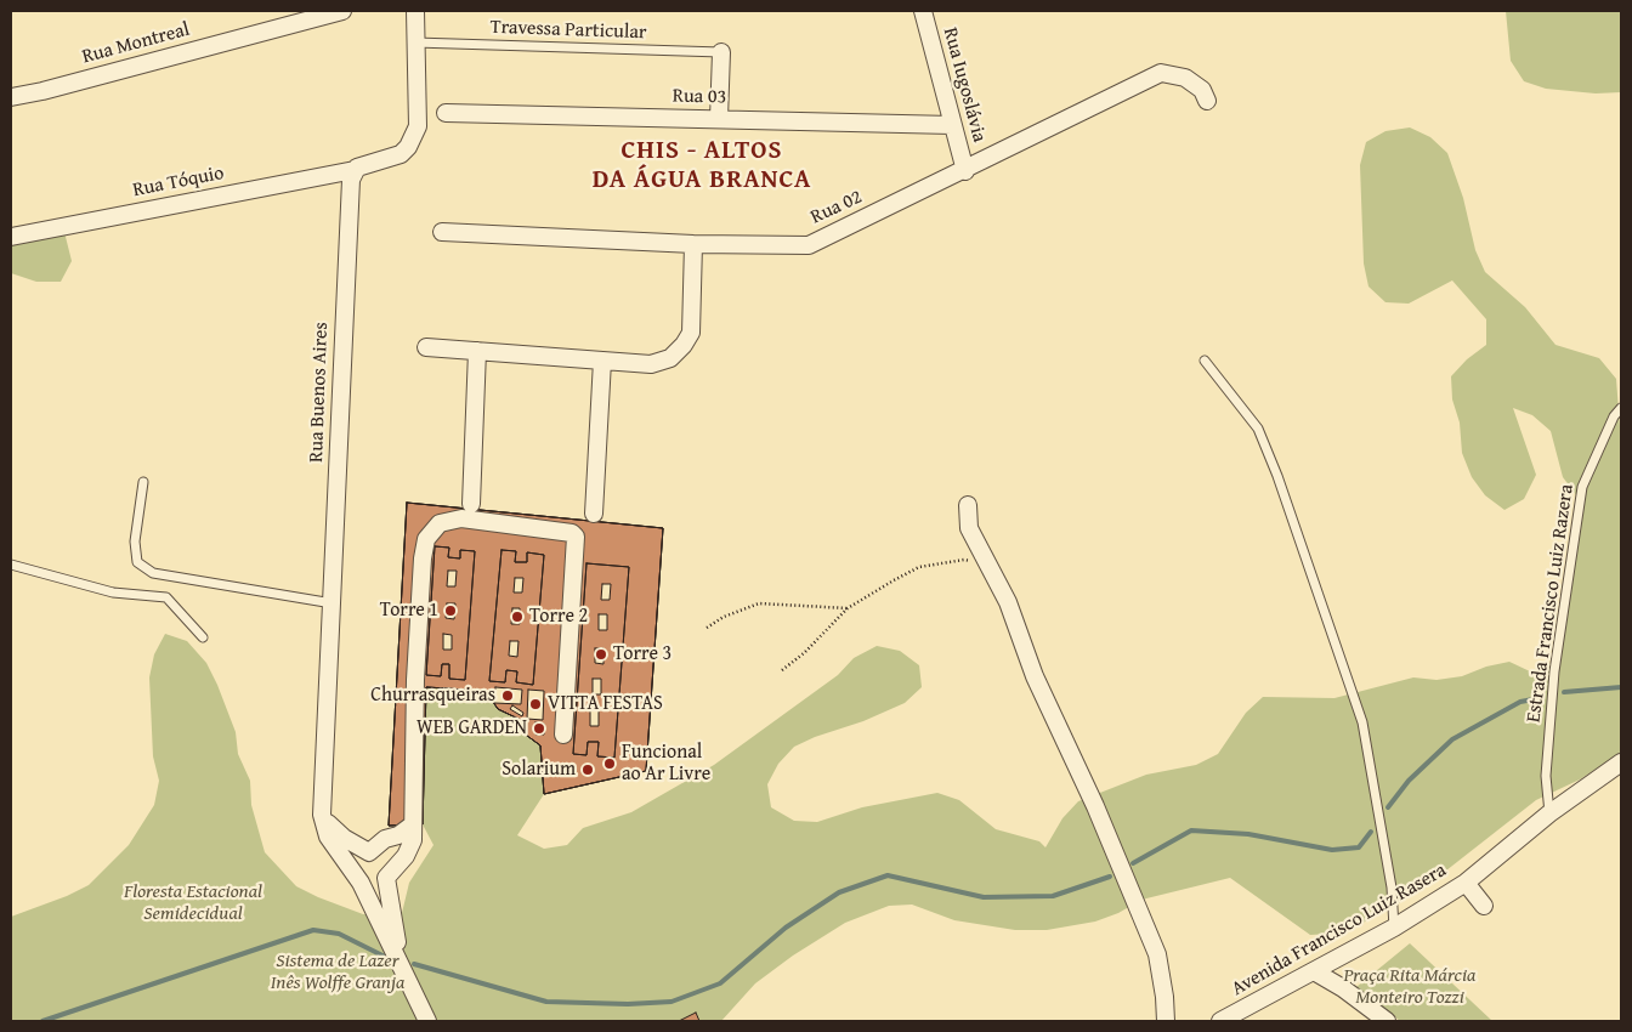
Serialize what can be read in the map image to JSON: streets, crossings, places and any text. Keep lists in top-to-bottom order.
{
  "streets": {
    "street": [
      "Rua Montreal",
      "Rua Iugoslávia",
      "Rua 03",
      "Rua Tóquio",
      "Rua 02",
      "Rua Buenos Aires",
      "Avenida Francisco Luiz Rasera"
    ],
    "lane": ["Travessa Particular", "Estrada Francisco Luiz Razera"]
  },
  "crossings": [
    ["Rua Iugoslávia", "Rua 03"],
    ["Rua Iugoslávia", "Rua 02"],
    ["Rua Tóquio", "Rua Buenos Aires"],
    ["Estrada Francisco Luiz Razera", "Avenida Francisco Luiz Rasera"]
  ],
  "districts": ["CHIS - ALTOS DA ÁGUA BRANCA"],
  "parks": ["Floresta Estacional Semidecidual", "Sistema de Lazer Inês Wolffe Granja", "Praça Rita Márcia Monteiro Tozzi"],
  "places": [
    "Torre 1",
    "Torre 2",
    "Torre 3",
    "Churrasqueiras",
    "VITTA FESTAS",
    "WEB GARDEN",
    "Funcional ao Ar Livre",
    "Solarium"
  ]
}
